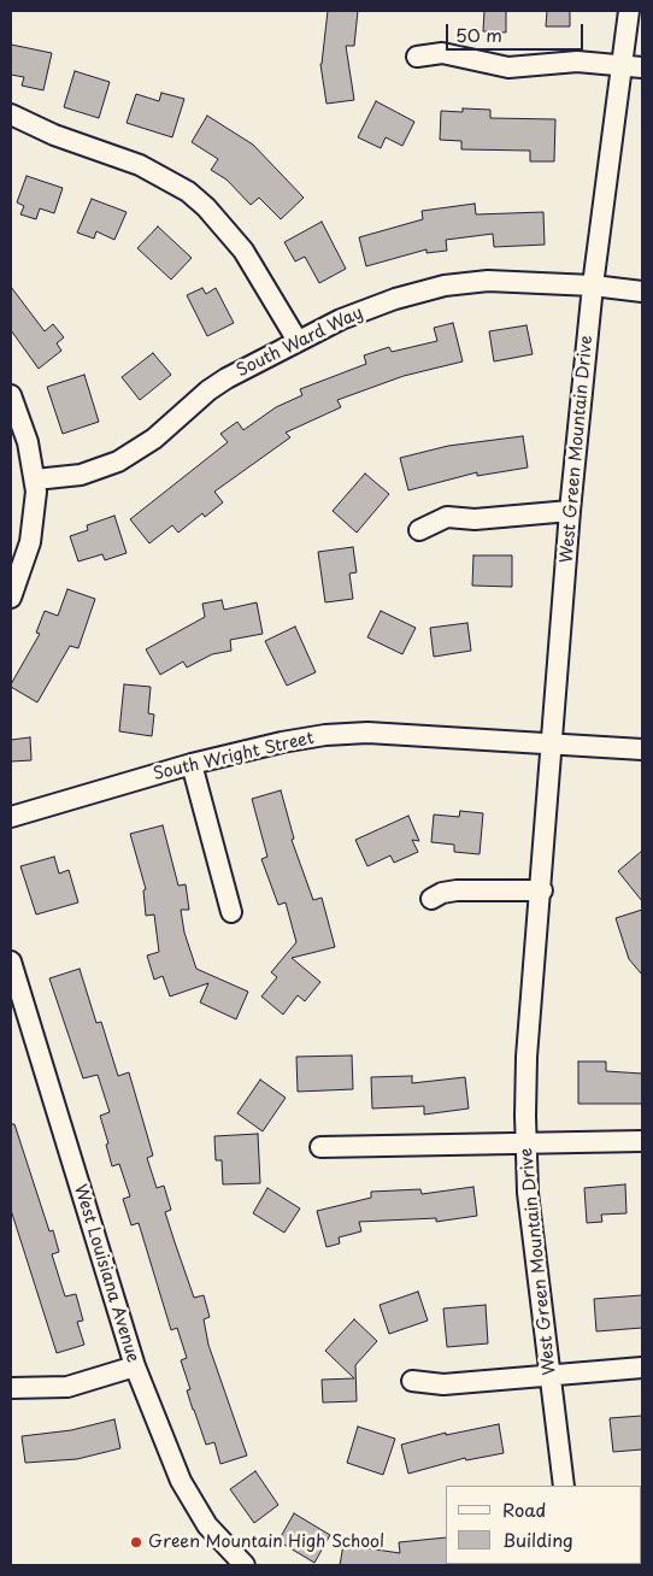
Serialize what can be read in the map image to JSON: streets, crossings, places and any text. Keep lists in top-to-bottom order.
{
  "streets": {
    "street": [
      "South Ward Way",
      "West Green Mountain Drive",
      "South Wright Street",
      "West Louisiana Avenue"
    ]
  },
  "crossings": [
    ["South Ward Way", "West Green Mountain Drive"],
    ["West Green Mountain Drive", "South Wright Street"]
  ],
  "places": ["Green Mountain High School"],
  "legend": ["Road", "Building"],
  "scale_bar": "50 m"
}
